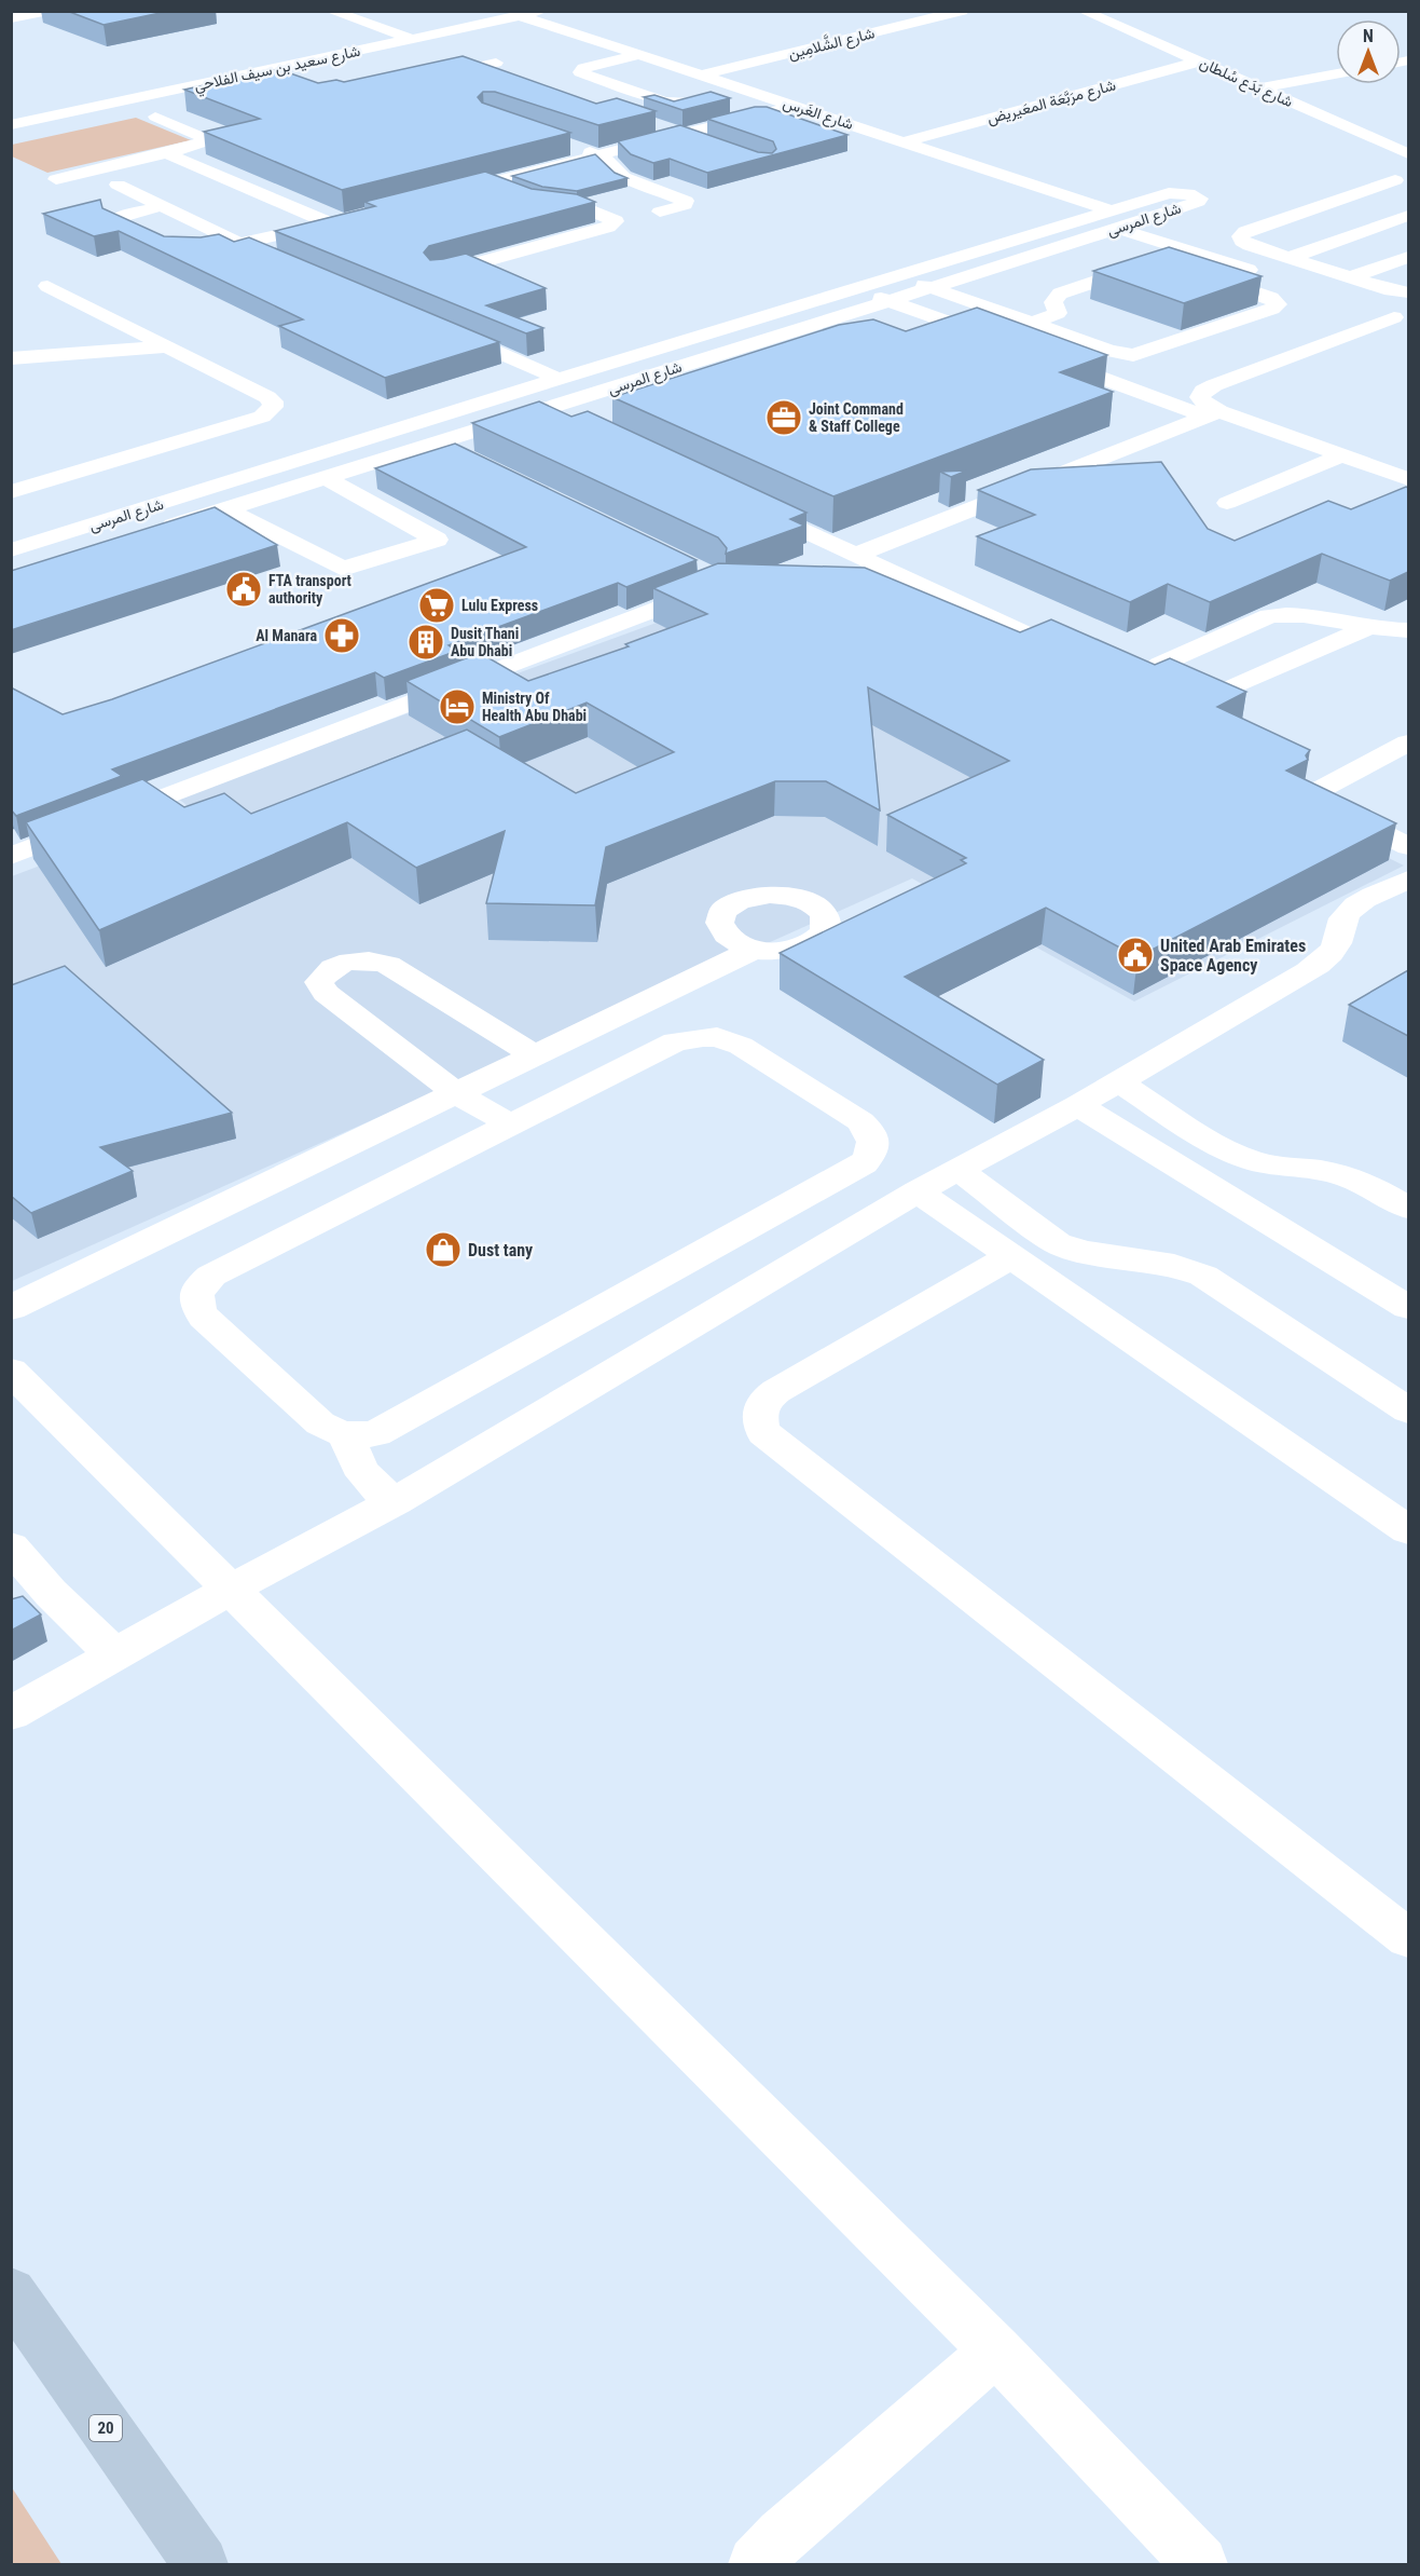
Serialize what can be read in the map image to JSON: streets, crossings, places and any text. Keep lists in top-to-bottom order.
{
  "streets": {
    "main road": ["20"],
    "street": [
      "شارع الشَّلامِين",
      "شارع سعيد بن سيف الفلاحي",
      "شارع بَدَع سُلطان",
      "شارع مرَبَّعَة المعَيريض",
      "شارع الغَرس",
      "شارع المرسى"
    ]
  },
  "crossings": [
    ["شارع الشَّلامِين", "شارع الغَرس"],
    ["شارع سعيد بن سيف الفلاحي", "شارع الغَرس"],
    ["شارع بَدَع سُلطان", "شارع مرَبَّعَة المعَيريض"],
    ["شارع مرَبَّعَة المعَيريض", "شارع الغَرس"],
    ["شارع الغَرس", "شارع المرسى"]
  ],
  "places": {
    "office": ["Joint Command & Staff College"],
    "public building": ["FTA transport authority", "United Arab Emirates Space Agency"],
    "supermarket": ["Lulu Express"],
    "pharmacy": ["Al Manara"],
    "building": ["Dusit Thani Abu Dhabi"],
    "hotel": ["Ministry Of Health Abu Dhabi"],
    "shop": ["Dust tany"]
  },
  "north": "top"
}
